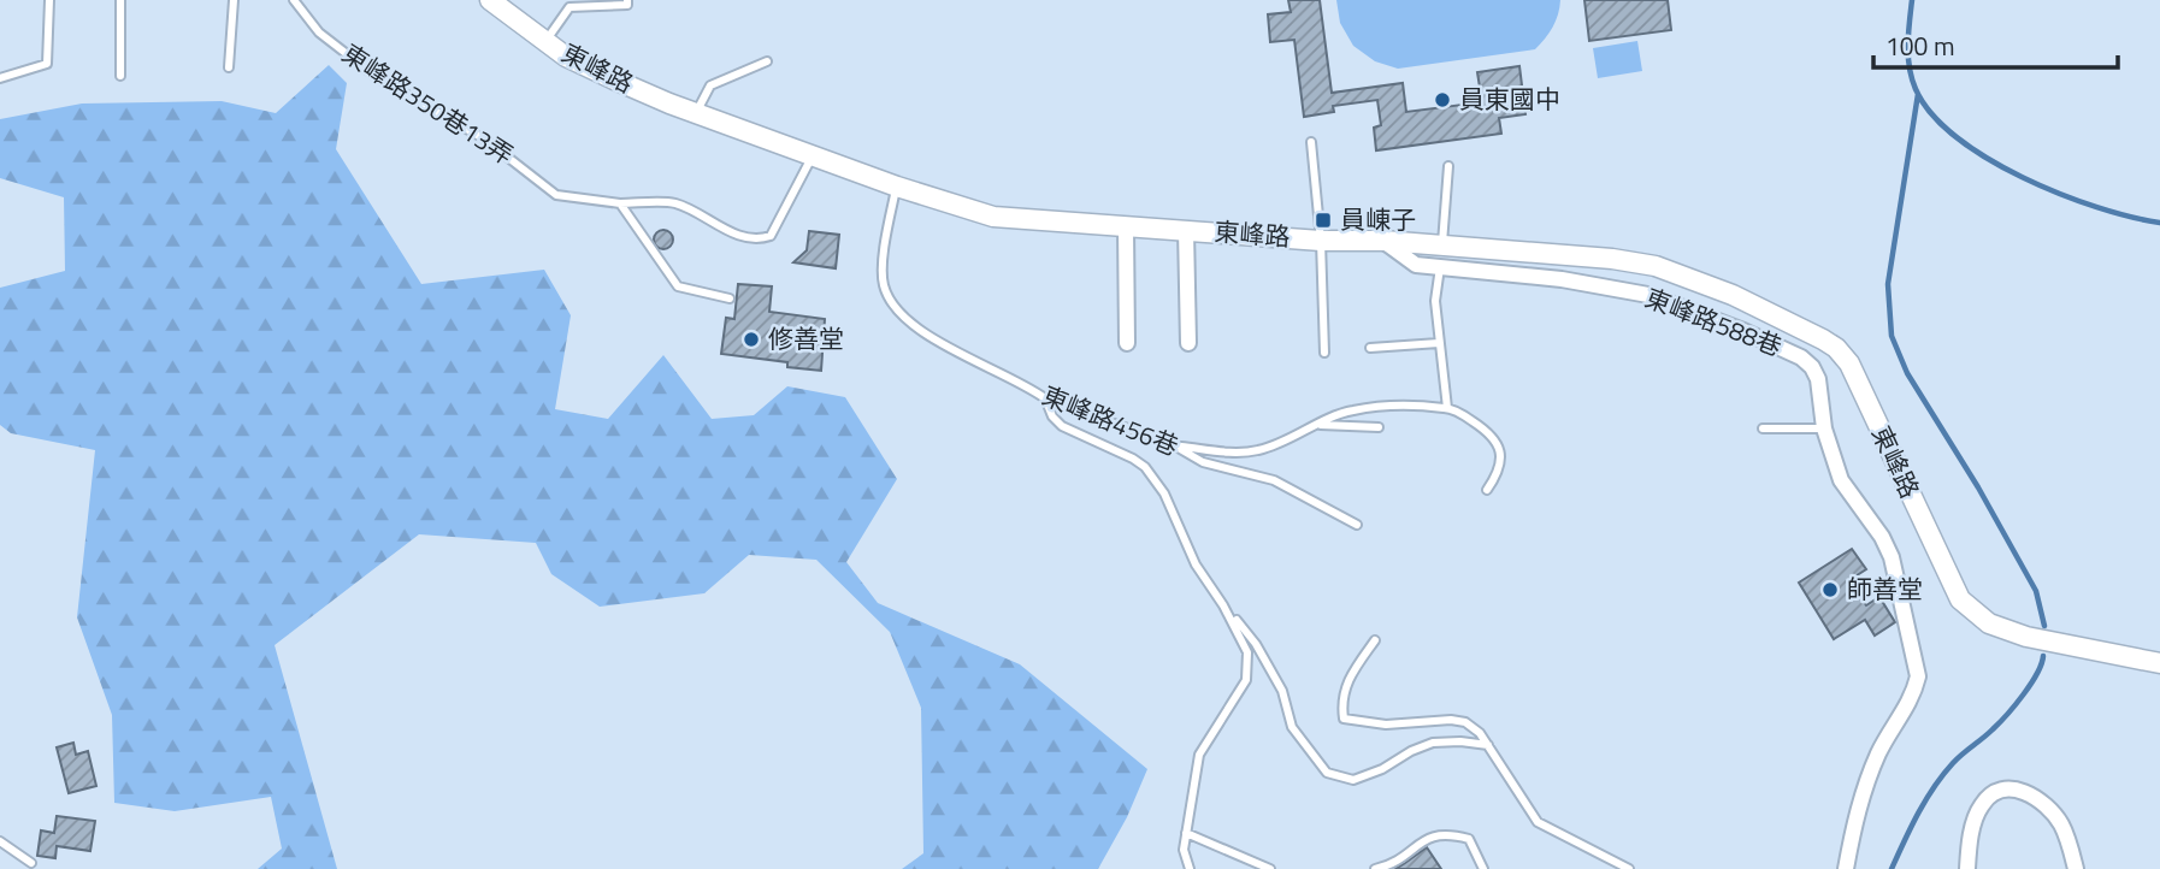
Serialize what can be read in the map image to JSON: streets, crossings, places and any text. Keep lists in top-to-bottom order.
{
  "streets": {
    "main road": ["東峰路"],
    "street": ["東峰路588巷"],
    "lane": ["東峰路350巷13弄", "東峰路456巷"]
  },
  "crossings": [
    ["東峰路", "東峰路350巷13弄"],
    ["東峰路", "東峰路588巷"],
    ["東峰路", "東峰路456巷"]
  ],
  "places": {
    "other": ["員東國中", "修善堂", "師善堂"],
    "transit": ["員崠子"]
  },
  "scale_bar": "100 m"
}
